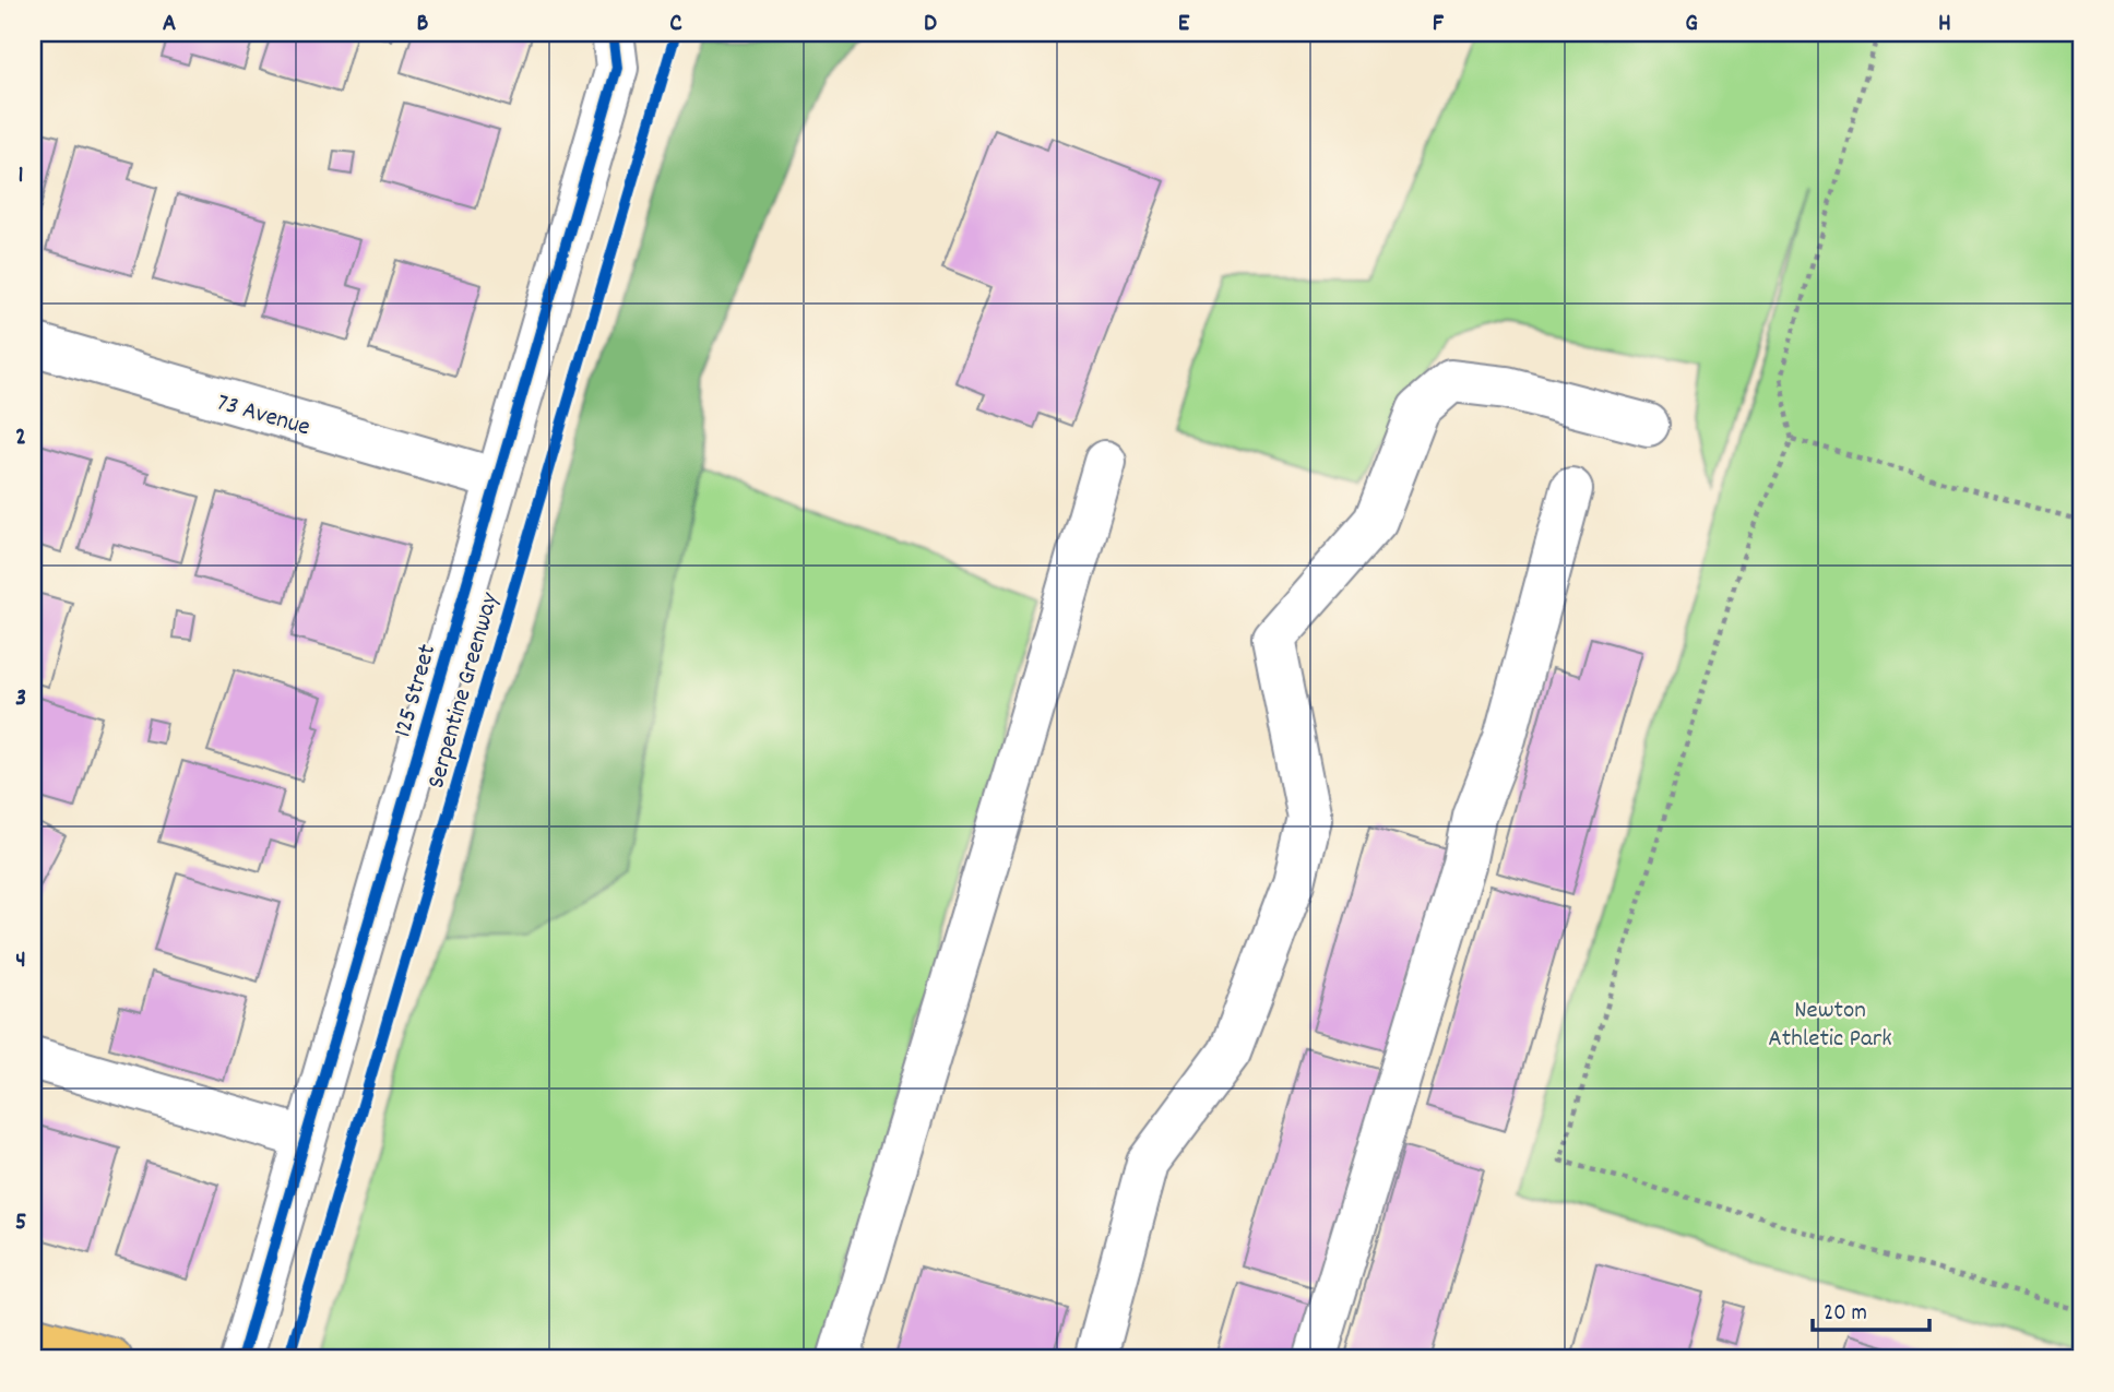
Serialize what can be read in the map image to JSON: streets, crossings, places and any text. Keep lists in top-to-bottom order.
{
  "streets": {
    "street": ["73 Avenue", "125 Street"],
    "cycle path": ["Serpentine Greenway"]
  },
  "crossings": [
    ["73 Avenue", "125 Street"]
  ],
  "parks": ["Newton Athletic Park"],
  "scale_bar": "20 m",
  "grid": {
    "columns": [
      "A",
      "B",
      "C",
      "D",
      "E",
      "F",
      "G",
      "H"
    ],
    "rows": [
      "1",
      "2",
      "3",
      "4",
      "5"
    ]
  }
}
